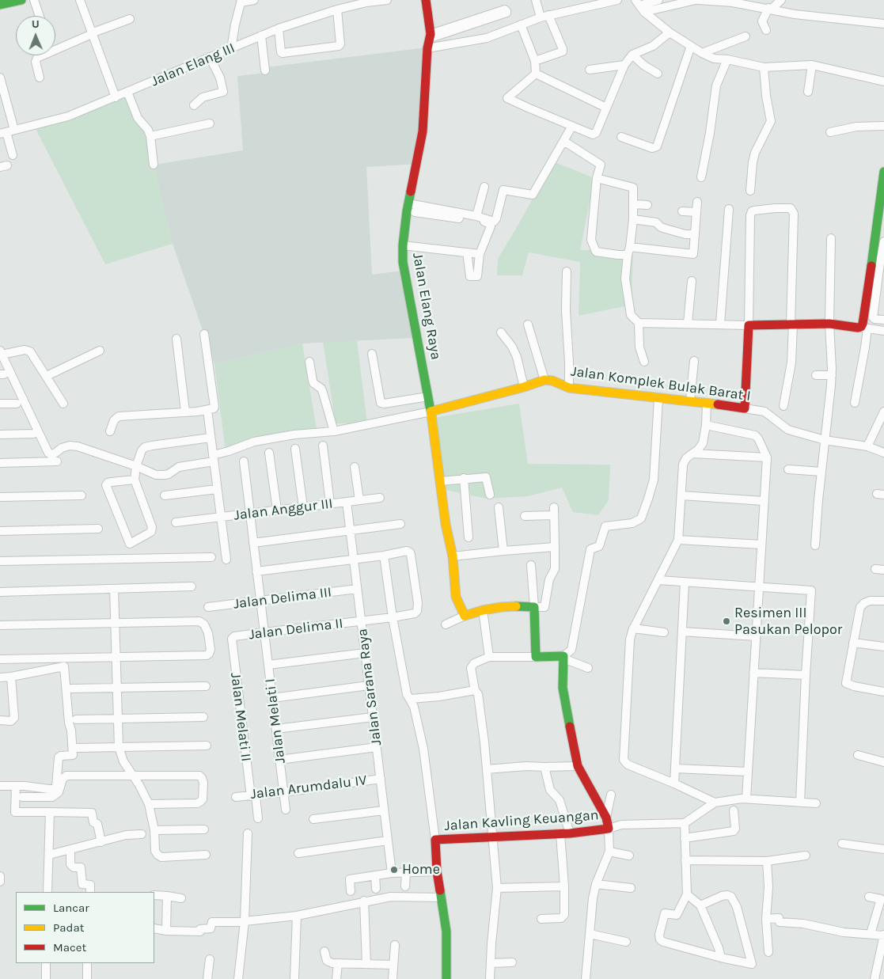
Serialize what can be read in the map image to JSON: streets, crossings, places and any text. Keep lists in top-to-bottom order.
{
  "streets": {
    "street": [
      "Jalan Elang III",
      "Jalan Elang Raya",
      "Jalan Komplek Bulak Barat I",
      "Jalan Anggur III",
      "Jalan Delima III",
      "Jalan Delima II",
      "Jalan Sarana Raya",
      "Jalan Melati II",
      "Jalan Melati I",
      "Jalan Arumdalu IV",
      "Jalan Kavling Keuangan"
    ]
  },
  "crossings": [
    ["Jalan Anggur III", "Jalan Sarana Raya"],
    ["Jalan Anggur III", "Jalan Melati I"],
    ["Jalan Delima III", "Jalan Sarana Raya"],
    ["Jalan Delima III", "Jalan Melati I"],
    ["Jalan Delima II", "Jalan Sarana Raya"],
    ["Jalan Delima II", "Jalan Melati II"],
    ["Jalan Delima II", "Jalan Melati I"],
    ["Jalan Sarana Raya", "Jalan Arumdalu IV"],
    ["Jalan Melati II", "Jalan Arumdalu IV"],
    ["Jalan Melati I", "Jalan Arumdalu IV"]
  ],
  "places": ["Resimen III Pasukan Pelopor", "Home"],
  "legend": ["Lancar", "Padat", "Macet"],
  "north": "top"
}
